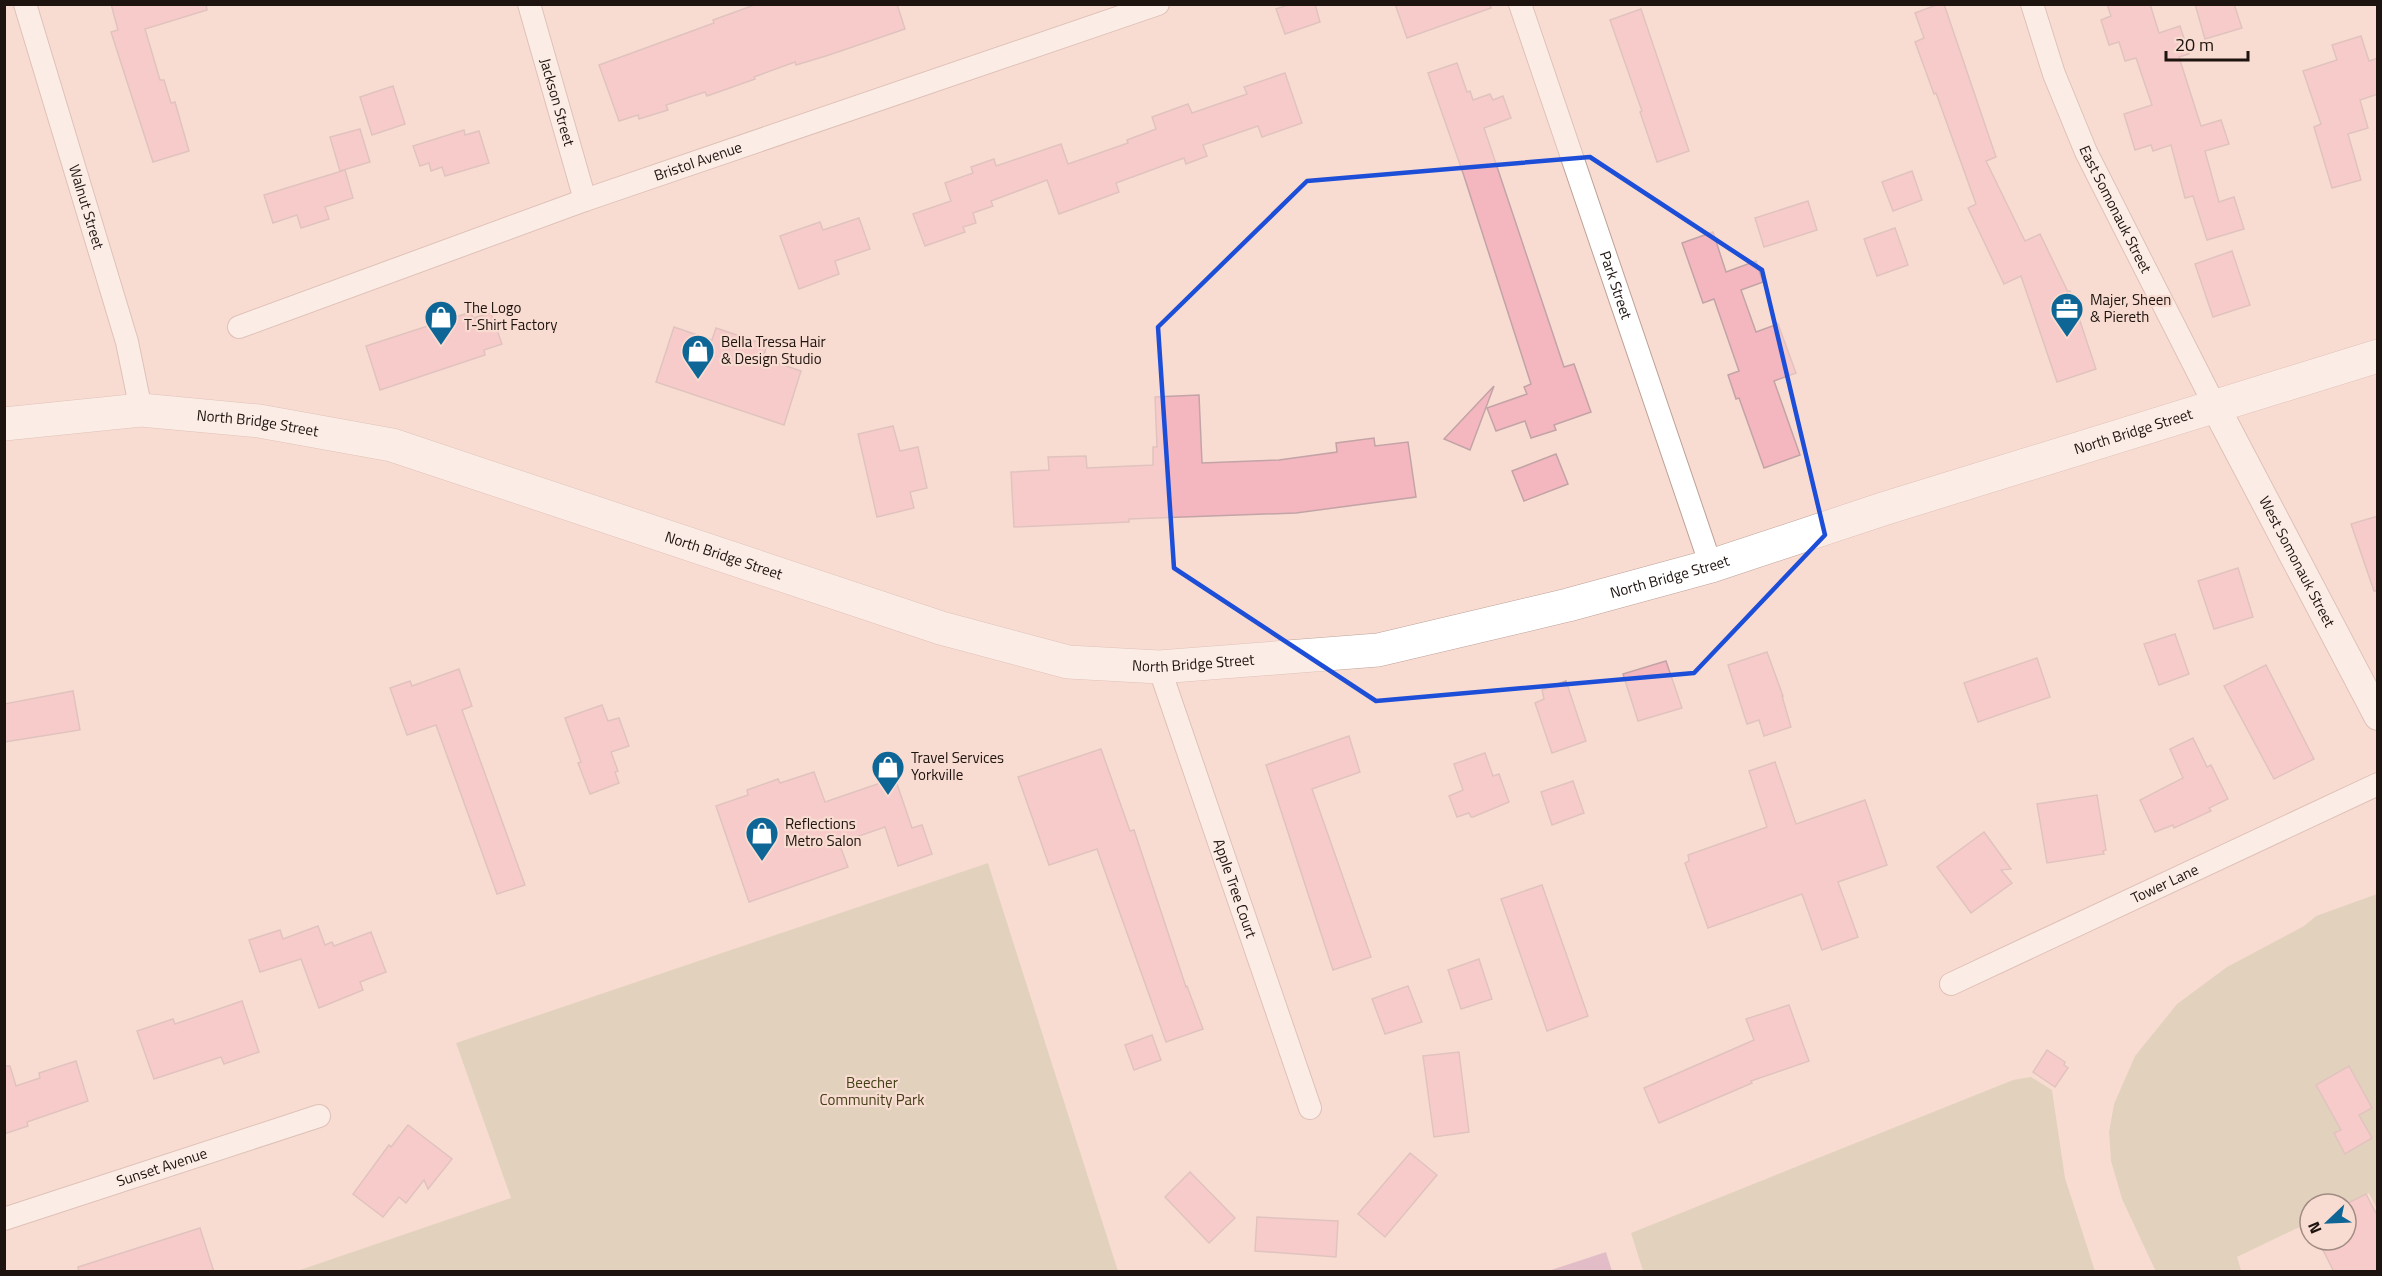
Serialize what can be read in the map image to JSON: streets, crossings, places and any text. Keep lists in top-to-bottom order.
{
  "streets": {
    "highway": ["North Bridge Street"],
    "street": [
      "Jackson Street",
      "Bristol Avenue",
      "Walnut Street",
      "East Somonauk Street",
      "Park Street",
      "West Somonauk Street",
      "Tower Lane",
      "Apple Tree Court",
      "Sunset Avenue"
    ]
  },
  "crossings": [
    ["Jackson Street", "Bristol Avenue"],
    ["Walnut Street", "North Bridge Street"],
    ["East Somonauk Street", "North Bridge Street"],
    ["East Somonauk Street", "West Somonauk Street"],
    ["Park Street", "North Bridge Street"],
    ["North Bridge Street", "West Somonauk Street"],
    ["North Bridge Street", "Apple Tree Court"]
  ],
  "parks": ["Beecher Community Park"],
  "places": {
    "office": ["Majer, Sheen & Piereth"],
    "shop": [
      "The Logo T-Shirt Factory",
      "Bella Tressa Hair & Design Studio",
      "Travel Services Yorkville",
      "Reflections Metro Salon"
    ]
  },
  "scale_bar": "20 m",
  "north": "bottom left"
}
